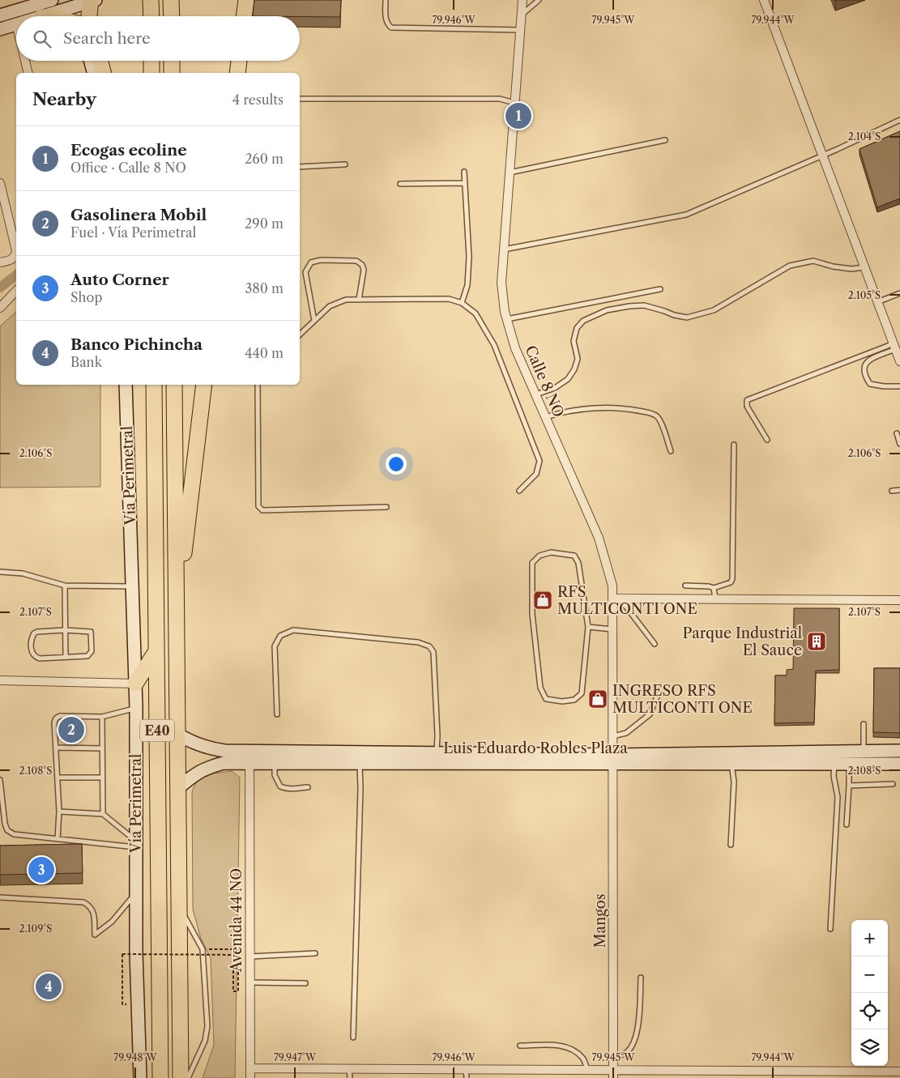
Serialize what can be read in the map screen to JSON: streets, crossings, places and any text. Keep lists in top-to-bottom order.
{
  "streets": {
    "highway": ["Vía Perimetral", "E40"],
    "street": [
      "Calle 8 NO",
      "Luis Eduardo Robles Plaza",
      "Avenida 44 NO",
      "Mangos"
    ]
  },
  "crossings": [
    ["Calle 8 NO", "Luis Eduardo Robles Plaza"],
    ["Calle 8 NO", "Mangos"],
    ["E40", "Luis Eduardo Robles Plaza"],
    ["Luis Eduardo Robles Plaza", "Avenida 44 NO"],
    ["Luis Eduardo Robles Plaza", "Mangos"]
  ],
  "places": {
    "shop": ["RFS MULTICONTI ONE", "INGRESO RFS MULTICONTI ONE"],
    "building": ["Parque Industrial El Sauce"]
  },
  "page": {
    "search": "Search here",
    "heading": ["Nearby", "4 results"],
    "pins": [
      "1",
      "2",
      "3",
      "4"
    ],
    "list": [
      {
        "mark": "1",
        "name": "Ecogas ecoline",
        "note": "Office · Calle 8 NO",
        "value": "260 m"
      },
      {
        "mark": "2",
        "name": "Gasolinera Mobil",
        "note": "Fuel · Vía Perimetral",
        "value": "290 m"
      },
      {
        "mark": "3",
        "name": "Auto Corner",
        "note": "Shop",
        "value": "380 m"
      },
      {
        "mark": "4",
        "name": "Banco Pichincha",
        "note": "Bank",
        "value": "440 m"
      }
    ],
    "map_buttons": ["+", "−"]
  },
  "coordinates": [
    "79.946°W",
    "79.945°W",
    "79.944°W",
    "2.104°S",
    "2.105°S",
    "2.106°S",
    "2.107°S",
    "2.108°S",
    "2.109°S",
    "79.948°W",
    "79.947°W"
  ]
}
